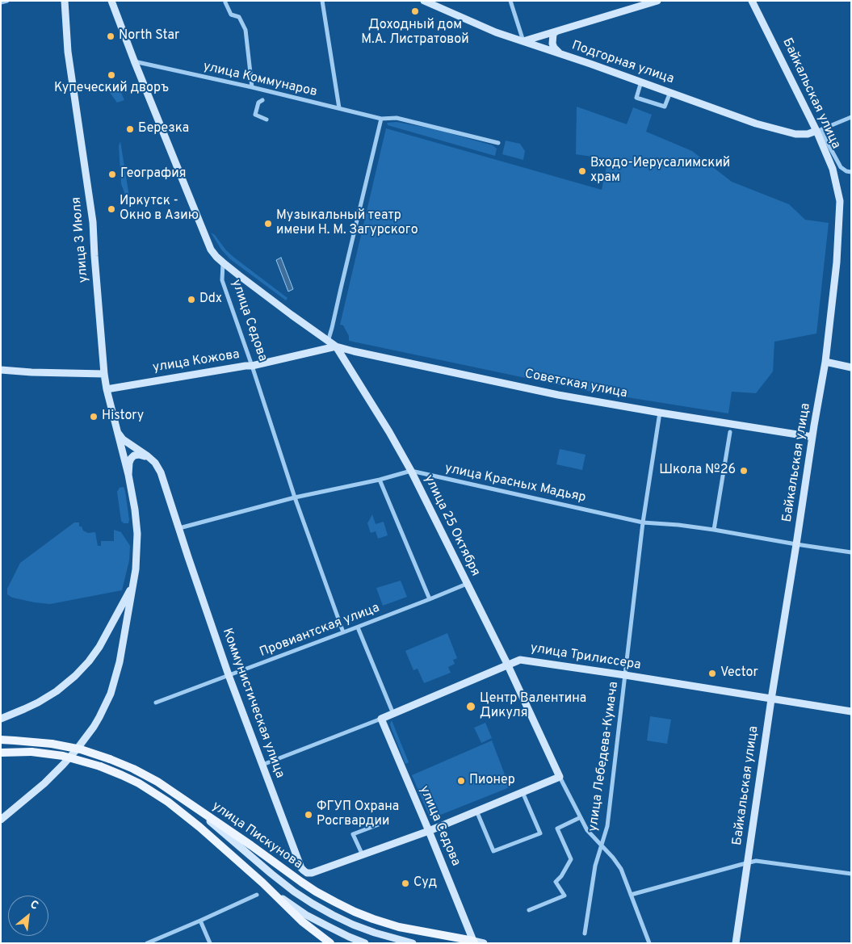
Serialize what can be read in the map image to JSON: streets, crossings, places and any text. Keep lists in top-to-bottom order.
{
  "streets": {
    "main road": [
      "Подгорная улица",
      "Байкальская улица",
      "улица 3 Июля",
      "улица Седова",
      "улица Кожова",
      "Советская улица",
      "улица 25 Октября",
      "улица Трилиссера",
      "Коммунистическая улица",
      "улица Пискунова"
    ],
    "street": [
      "улица Коммунаров",
      "улица Красных Мадьяр",
      "Провиантская улица",
      "улица Лебедева-Кумача"
    ]
  },
  "crossings": [
    ["Подгорная улица", "Байкальская улица"],
    ["Байкальская улица", "Советская улица"],
    ["Байкальская улица", "улица Красных Мадьяр"],
    ["Байкальская улица", "улица Трилиссера"],
    ["улица 3 Июля", "улица Кожова"],
    ["улица 3 Июля", "Коммунистическая улица"],
    ["улица Седова", "улица Кожова"],
    ["улица Седова", "улица Красных Мадьяр"],
    ["улица Седова", "улица 25 Октября"],
    ["улица Седова", "Провиантская улица"],
    ["улица Седова", "улица Трилиссера"],
    ["улица Седова", "Коммунистическая улица"],
    ["улица Седова", "улица Пискунова"],
    ["улица Кожова", "Советская улица"],
    ["улица Кожова", "улица 25 Октября"],
    ["Советская улица", "улица 25 Октября"],
    ["Советская улица", "улица Лебедева-Кумача"],
    ["улица Красных Мадьяр", "улица 25 Октября"],
    ["улица Красных Мадьяр", "Коммунистическая улица"],
    ["улица Красных Мадьяр", "улица Лебедева-Кумача"],
    ["улица 25 Октября", "Провиантская улица"],
    ["улица 25 Октября", "улица Трилиссера"],
    ["улица 25 Октября", "Коммунистическая улица"],
    ["улица 25 Октября", "улица Лебедева-Кумача"],
    ["Провиантская улица", "Коммунистическая улица"],
    ["улица Трилиссера", "Коммунистическая улица"],
    ["улица Трилиссера", "улица Лебедева-Кумача"]
  ],
  "places": [
    "Доходный дом М.А. Листратовой",
    "North Star",
    "Купеческий дворъ",
    "Березка",
    "Входо-Иерусалимский храм",
    "География",
    "Иркутск - Окно в Азию",
    "Музыкальный театр имени Н. М. Загурского",
    "Ddx",
    "History",
    "Школа №26",
    "Vector",
    "Центр Валентина Дикуля",
    "Пионер",
    "ФГУП Охрана Росгвардии",
    "Суд"
  ],
  "north": "top right"
}
